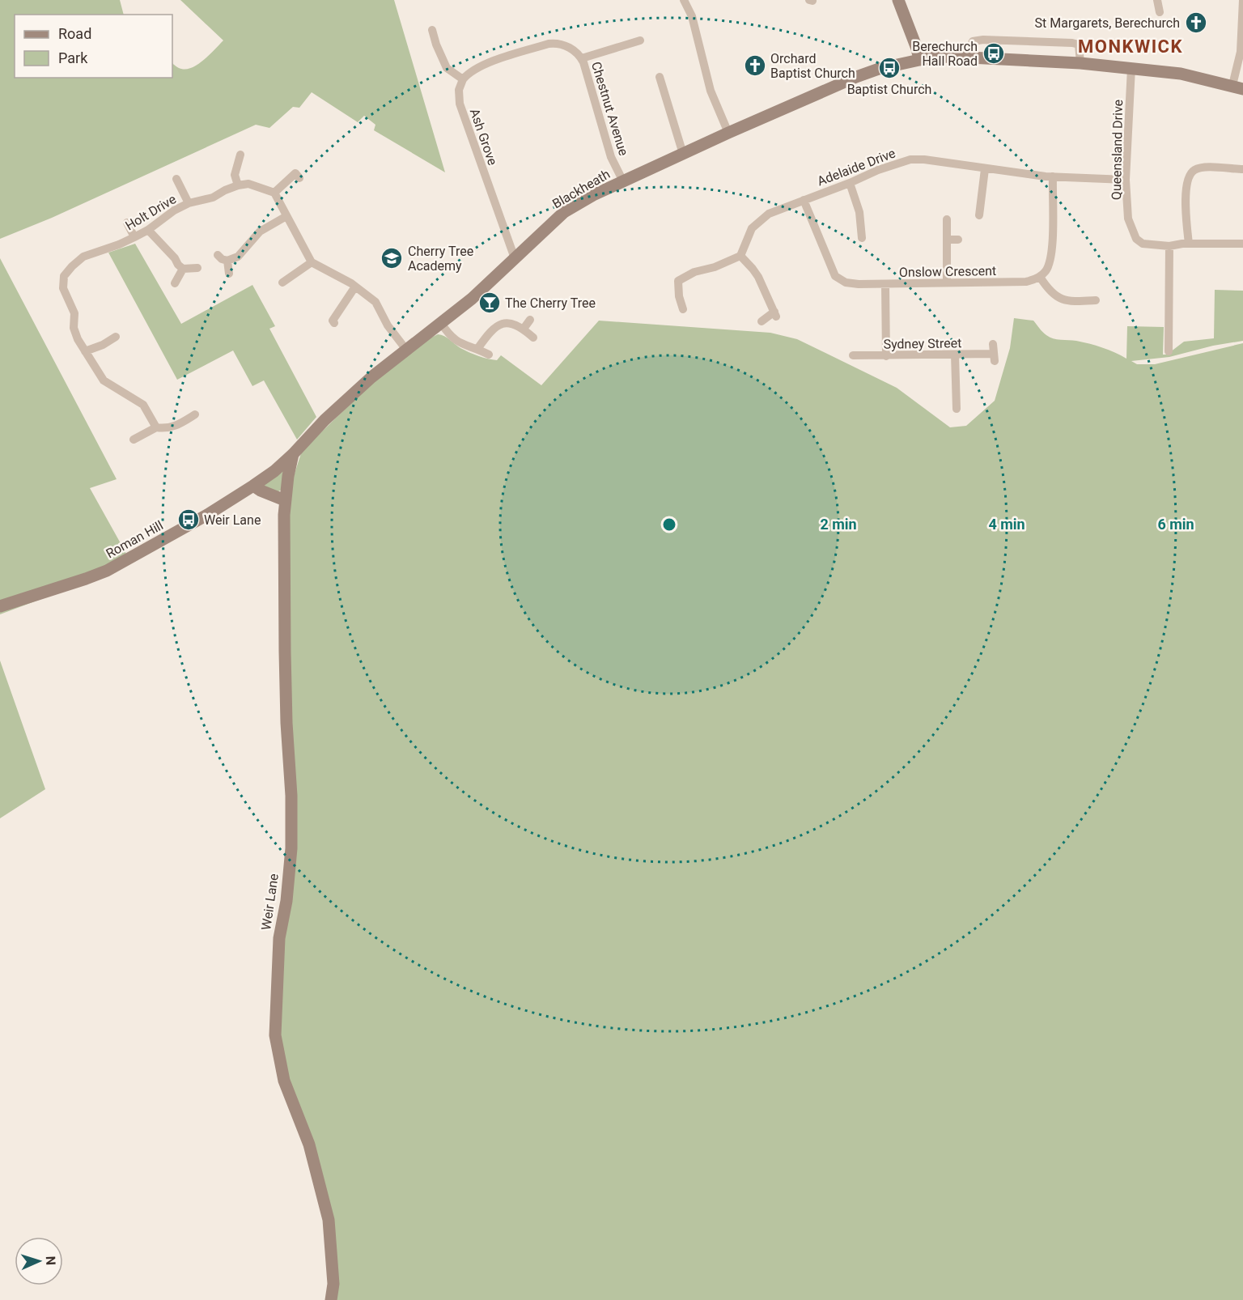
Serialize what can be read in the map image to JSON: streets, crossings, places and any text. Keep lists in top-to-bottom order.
{
  "streets": {
    "main road": ["Blackheath", "Roman Hill", "Weir Lane"],
    "street": [
      "Chestnut Avenue",
      "Ash Grove",
      "Queensland Drive",
      "Adelaide Drive",
      "Holt Drive",
      "Onslow Crescent",
      "Sydney Street"
    ]
  },
  "crossings": [
    ["Chestnut Avenue", "Ash Grove"],
    ["Chestnut Avenue", "Blackheath"],
    ["Ash Grove", "Blackheath"],
    ["Queensland Drive", "Adelaide Drive"],
    ["Queensland Drive", "Blackheath"],
    ["Adelaide Drive", "Onslow Crescent"],
    ["Blackheath", "Roman Hill"],
    ["Blackheath", "Weir Lane"],
    ["Roman Hill", "Weir Lane"]
  ],
  "districts": ["MONKWICK"],
  "places": {
    "church": ["St Margarets, Berechurch", "Orchard Baptist Church"],
    "bus stop": ["Berechurch Hall Road", "Baptist Church", "Weir Lane"],
    "school or university": ["Cherry Tree Academy"],
    "bar": ["The Cherry Tree"]
  },
  "legend": ["Road", "Park"],
  "north": "right",
  "rings": ["2 min", "4 min", "6 min"]
}
